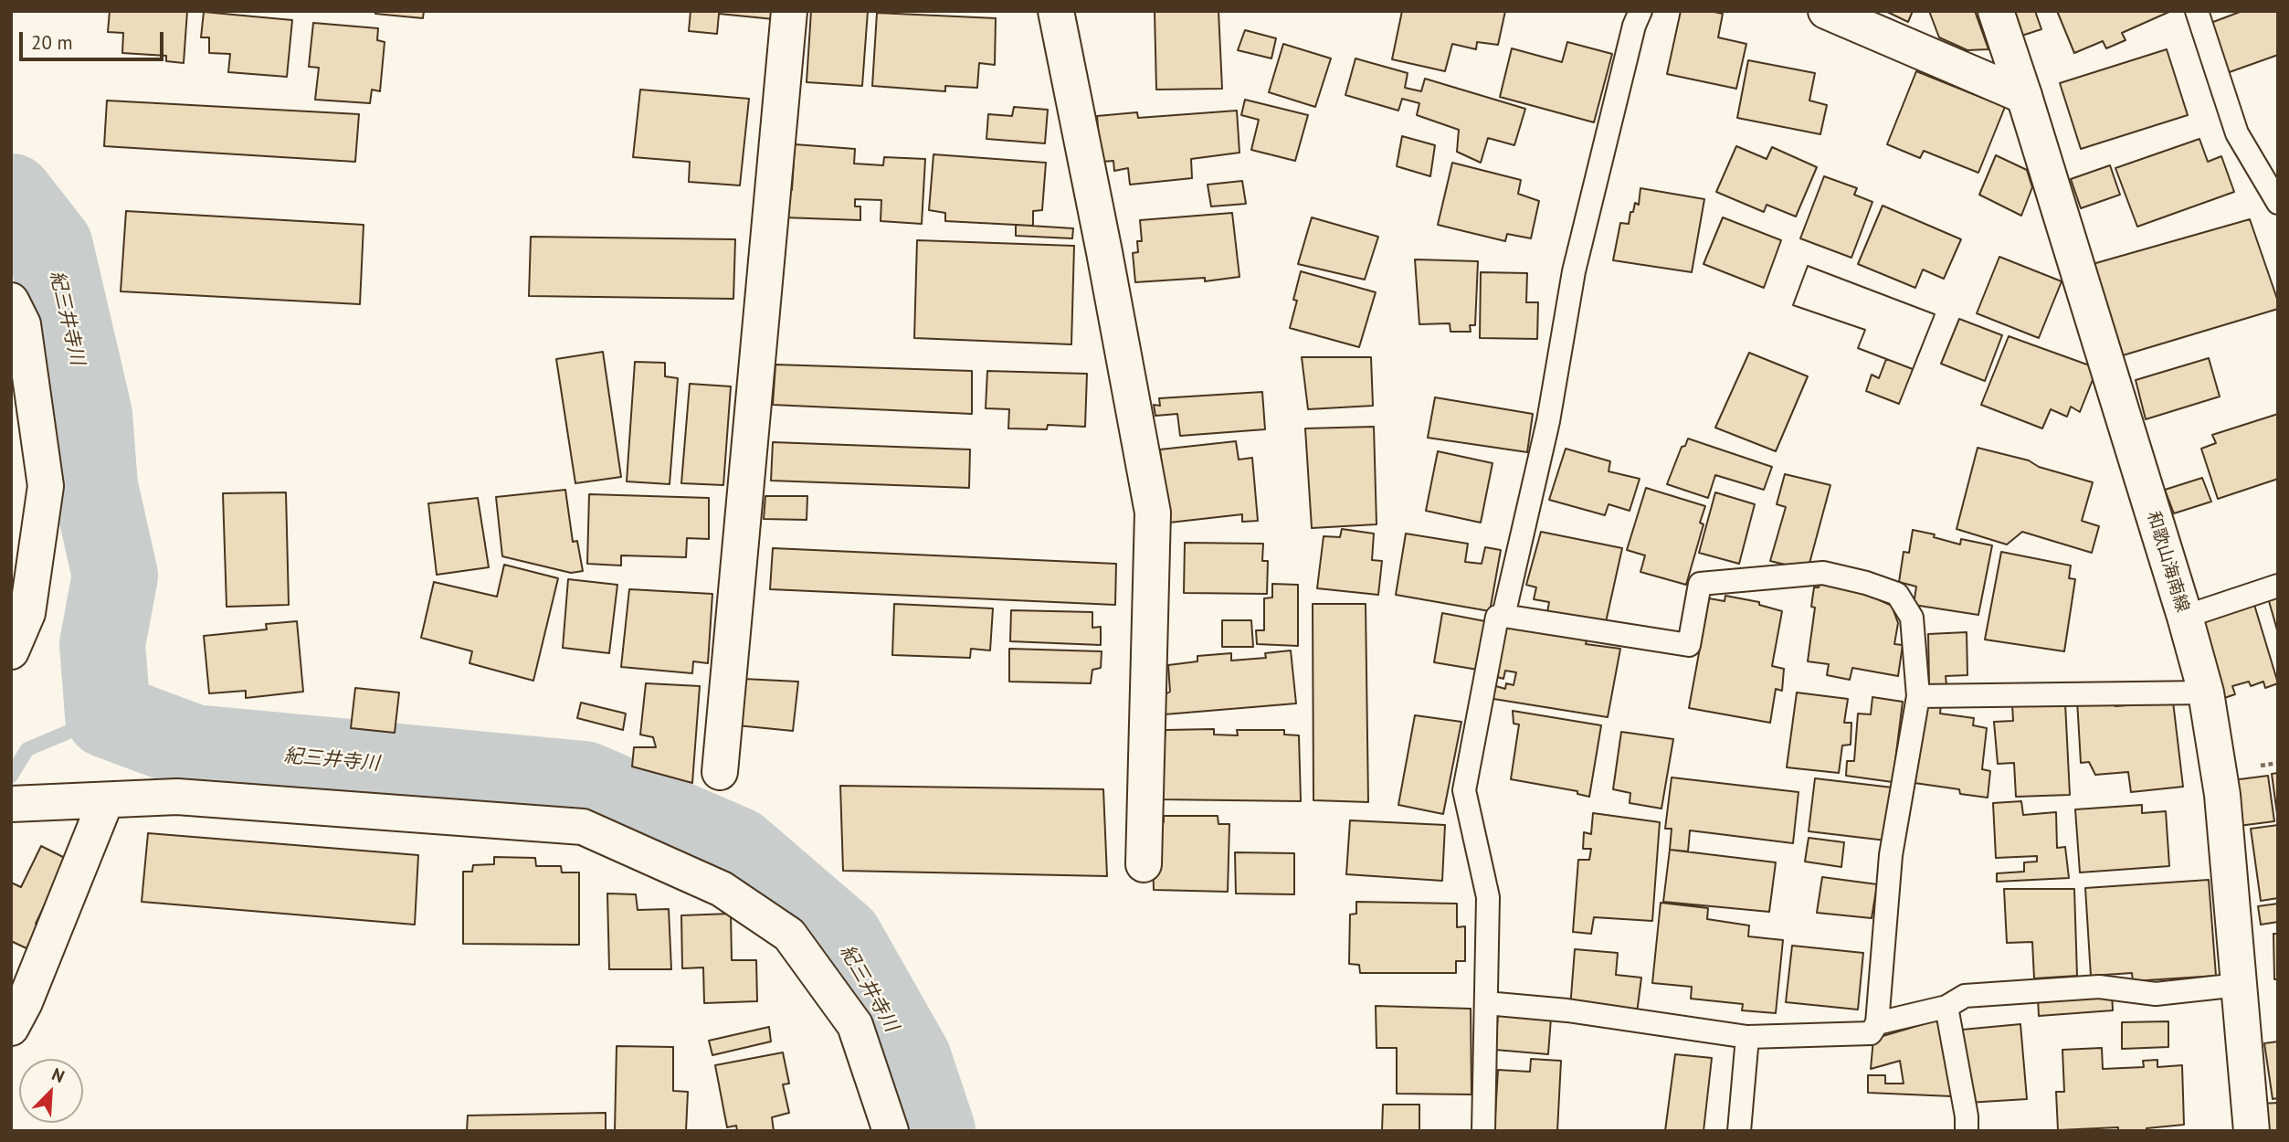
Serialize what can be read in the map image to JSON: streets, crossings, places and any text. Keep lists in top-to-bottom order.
{
  "streets": {
    "street": ["和歌山海南線"]
  },
  "water": ["紀三井寺川"],
  "scale_bar": "20 m",
  "north": "top right"
}
